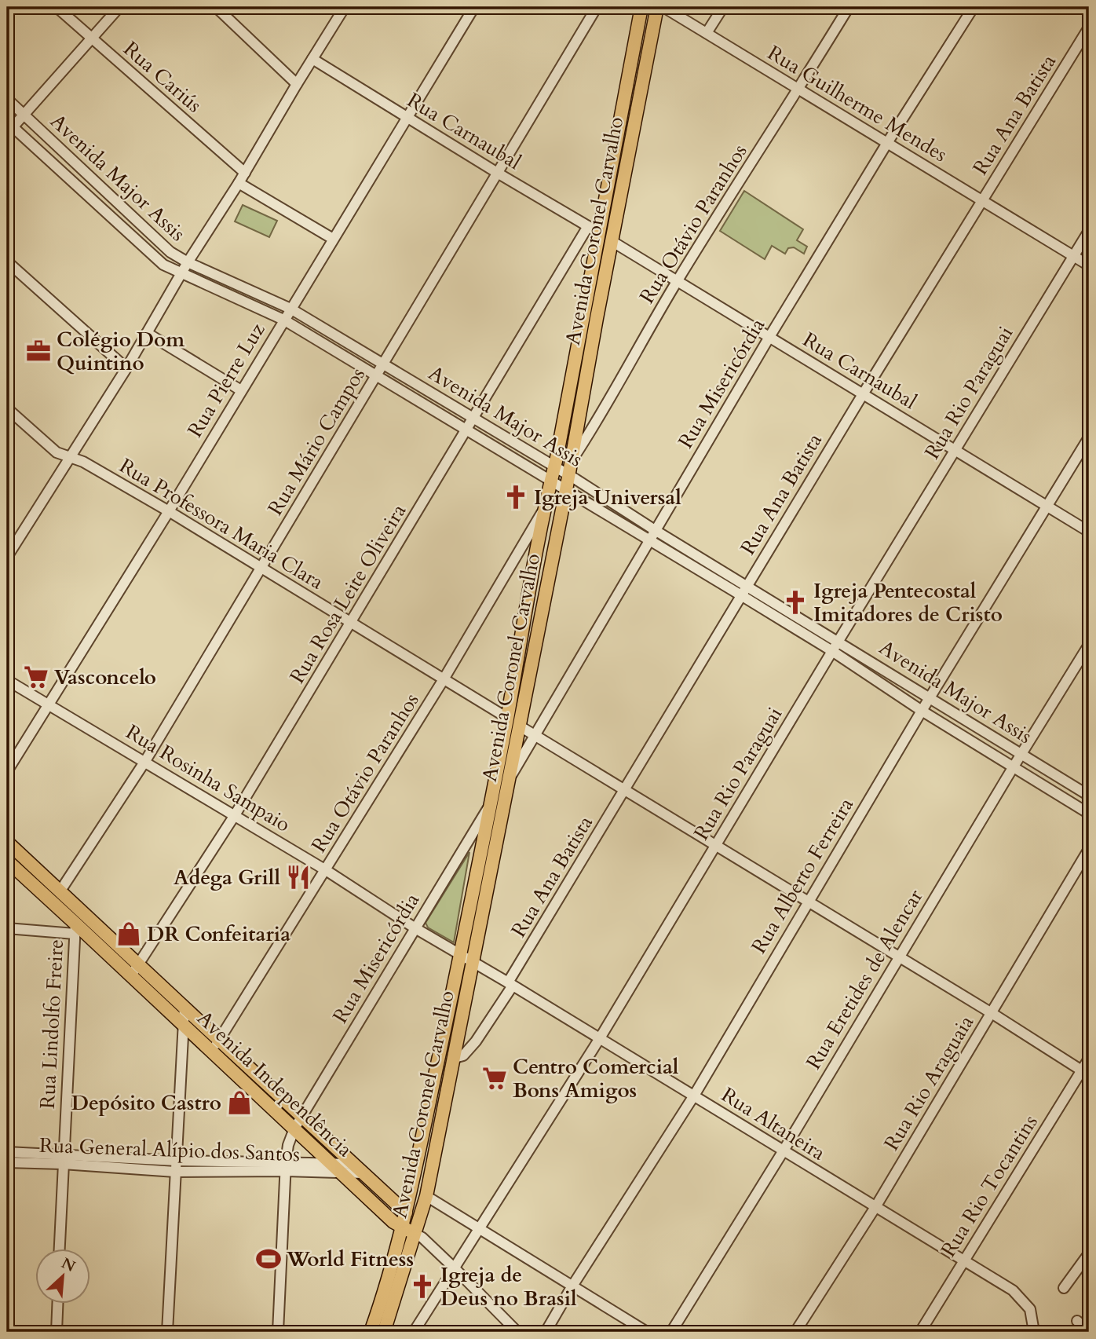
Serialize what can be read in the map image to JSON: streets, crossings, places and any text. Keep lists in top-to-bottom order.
{
  "streets": {
    "main road": ["Avenida Coronel Carvalho", "Avenida Independência"],
    "street": [
      "Rua Cariús",
      "Rua Guilherme Mendes",
      "Rua Ana Batista",
      "Rua Carnaubal",
      "Avenida Major Assis",
      "Rua Otávio Paranhos",
      "Rua Pierre Luz",
      "Rua Misericórdia",
      "Rua Rio Paraguai",
      "Rua Mário Campos",
      "Rua Professora Maria Clara",
      "Rua Rosa Leite Oliveira",
      "Rua Rosinha Sampaio",
      "Rua Alberto Ferreira",
      "Rua Eretides de Alencar",
      "Rua Lindolfo Freire",
      "Rua Rio Araguaia",
      "Rua Altaneira",
      "Rua General Alípio dos Santos",
      "Rua Rio Tocantins"
    ]
  },
  "crossings": [
    ["Rua Guilherme Mendes", "Rua Ana Batista"],
    ["Rua Guilherme Mendes", "Rua Otávio Paranhos"],
    ["Rua Guilherme Mendes", "Rua Misericórdia"],
    ["Rua Guilherme Mendes", "Rua Rio Paraguai"],
    ["Rua Ana Batista", "Rua Carnaubal"],
    ["Rua Ana Batista", "Avenida Major Assis"],
    ["Rua Ana Batista", "Avenida Coronel Carvalho"],
    ["Rua Ana Batista", "Rua Altaneira"],
    ["Rua Carnaubal", "Rua Otávio Paranhos"],
    ["Rua Carnaubal", "Avenida Coronel Carvalho"],
    ["Rua Carnaubal", "Rua Pierre Luz"],
    ["Rua Carnaubal", "Rua Misericórdia"],
    ["Rua Carnaubal", "Rua Rio Paraguai"],
    ["Rua Carnaubal", "Rua Mário Campos"],
    ["Rua Carnaubal", "Rua Rosa Leite Oliveira"],
    ["Rua Carnaubal", "Rua Alberto Ferreira"],
    ["Avenida Major Assis", "Avenida Coronel Carvalho"],
    ["Avenida Major Assis", "Rua Pierre Luz"],
    ["Avenida Major Assis", "Rua Misericórdia"],
    ["Avenida Major Assis", "Rua Rio Paraguai"],
    ["Avenida Major Assis", "Rua Mário Campos"],
    ["Avenida Major Assis", "Rua Rosa Leite Oliveira"],
    ["Avenida Major Assis", "Rua Alberto Ferreira"],
    ["Avenida Major Assis", "Rua Eretides de Alencar"],
    ["Rua Otávio Paranhos", "Avenida Coronel Carvalho"],
    ["Rua Otávio Paranhos", "Rua Professora Maria Clara"],
    ["Rua Otávio Paranhos", "Rua Rosinha Sampaio"],
    ["Rua Otávio Paranhos", "Avenida Independência"],
    ["Avenida Coronel Carvalho", "Rua Misericórdia"],
    ["Avenida Coronel Carvalho", "Rua Professora Maria Clara"],
    ["Avenida Coronel Carvalho", "Rua Rosa Leite Oliveira"],
    ["Avenida Coronel Carvalho", "Rua Rosinha Sampaio"],
    ["Avenida Coronel Carvalho", "Avenida Independência"],
    ["Avenida Coronel Carvalho", "Rua Altaneira"],
    ["Rua Pierre Luz", "Rua Professora Maria Clara"],
    ["Rua Pierre Luz", "Rua Rosinha Sampaio"],
    ["Rua Misericórdia", "Rua Rosinha Sampaio"],
    ["Rua Misericórdia", "Avenida Independência"],
    ["Rua Misericórdia", "Rua General Alípio dos Santos"],
    ["Rua Rio Paraguai", "Avenida Independência"],
    ["Rua Rio Paraguai", "Rua Altaneira"],
    ["Rua Mário Campos", "Rua Professora Maria Clara"],
    ["Rua Mário Campos", "Rua Rosinha Sampaio"],
    ["Rua Mário Campos", "Avenida Independência"],
    ["Rua Professora Maria Clara", "Rua Rosa Leite Oliveira"],
    ["Rua Rosa Leite Oliveira", "Rua Rosinha Sampaio"],
    ["Rua Rosa Leite Oliveira", "Avenida Independência"],
    ["Rua Rosinha Sampaio", "Rua Altaneira"],
    ["Rua Alberto Ferreira", "Rua Altaneira"],
    ["Rua Eretides de Alencar", "Rua Altaneira"],
    ["Rua Lindolfo Freire", "Avenida Independência"],
    ["Rua Lindolfo Freire", "Rua General Alípio dos Santos"],
    ["Rua Rio Araguaia", "Rua Altaneira"],
    ["Avenida Independência", "Rua General Alípio dos Santos"],
    ["Rua Altaneira", "Rua Rio Tocantins"]
  ],
  "places": {
    "office": ["Colégio Dom Quintino"],
    "church": ["Igreja Universal", "Igreja Pentecostal Imitadores de Cristo", "Igreja de Deus no Brasil"],
    "supermarket": ["Vasconcelo", "Centro Comercial Bons Amigos"],
    "restaurant": ["Adega Grill"],
    "shop": ["DR Confeitaria", "Depósito Castro"],
    "sports": ["World Fitness"]
  },
  "north": "top right"
}
